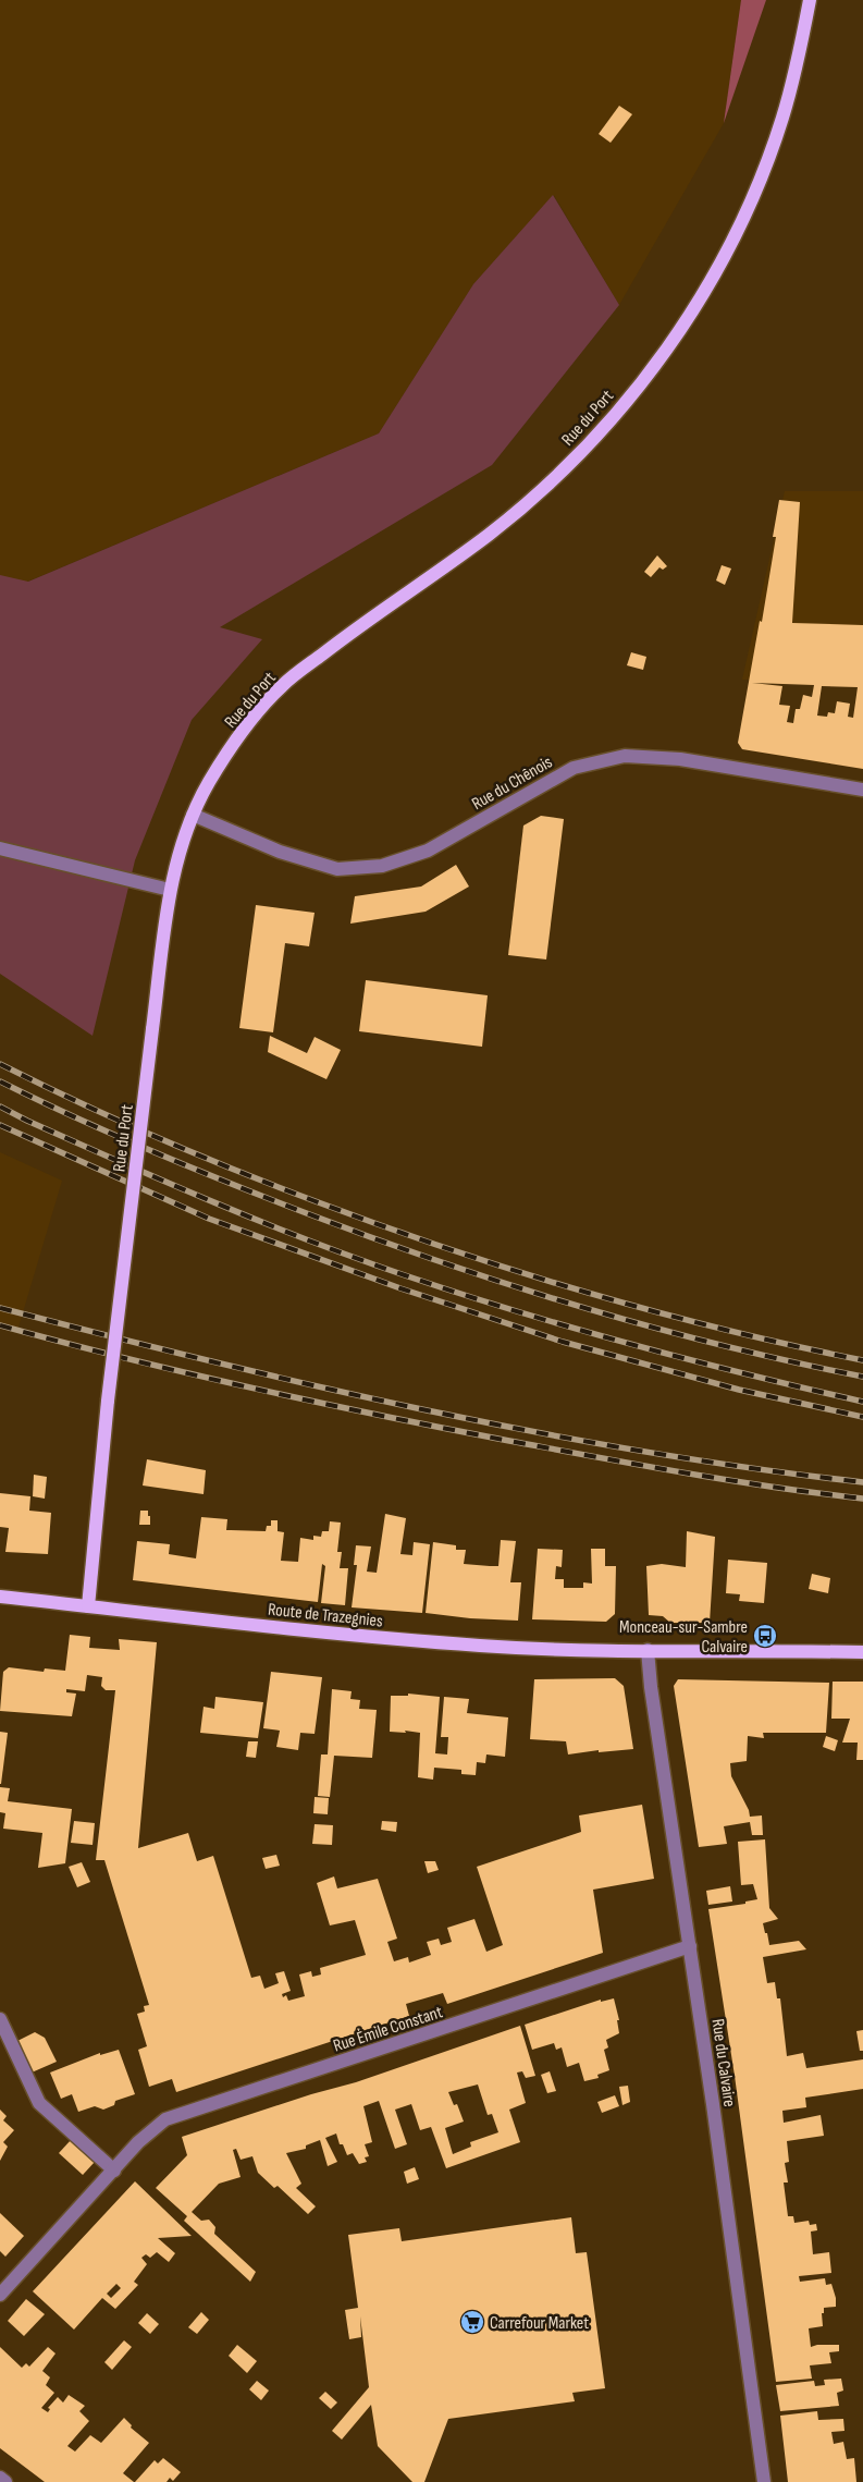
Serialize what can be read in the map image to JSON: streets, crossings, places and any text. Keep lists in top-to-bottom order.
{
  "streets": {
    "main road": ["Rue du Port", "Route de Trazegnies"],
    "street": ["Rue du Chênois", "Rue Émile Constant", "Rue du Calvaire"]
  },
  "crossings": [
    ["Rue du Port", "Rue du Chênois"],
    ["Rue du Port", "Route de Trazegnies"],
    ["Route de Trazegnies", "Rue du Calvaire"],
    ["Rue Émile Constant", "Rue du Calvaire"]
  ],
  "places": {
    "bus stop": ["Monceau-sur-Sambre Calvaire"],
    "supermarket": ["Carrefour Market"]
  }
}
